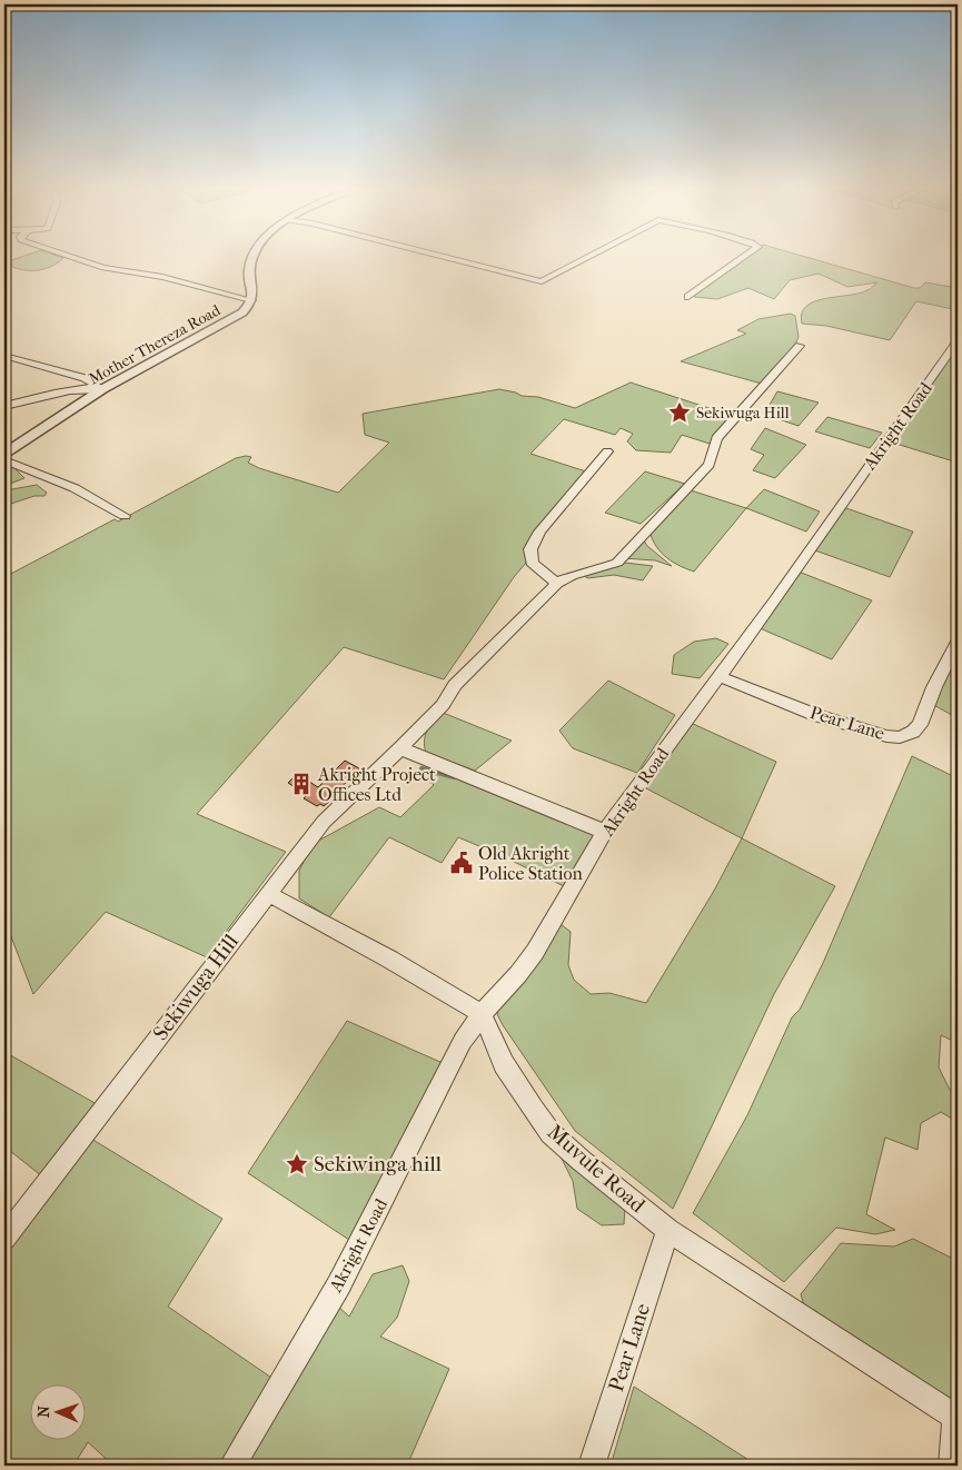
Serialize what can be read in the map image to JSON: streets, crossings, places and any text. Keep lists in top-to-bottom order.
{
  "streets": {
    "street": [
      "Mother Thereza Road",
      "Akright Road",
      "Pear Lane",
      "Sekiwuga Hill",
      "Muvule Road"
    ]
  },
  "crossings": [
    ["Akright Road", "Pear Lane"],
    ["Akright Road", "Muvule Road"],
    ["Pear Lane", "Muvule Road"]
  ],
  "places": {
    "place": ["Sekiwuga Hill", "Sekiwinga hill"],
    "building": ["Akright Project Offices Ltd"],
    "public building": ["Old Akright Police Station"]
  },
  "north": "left"
}
